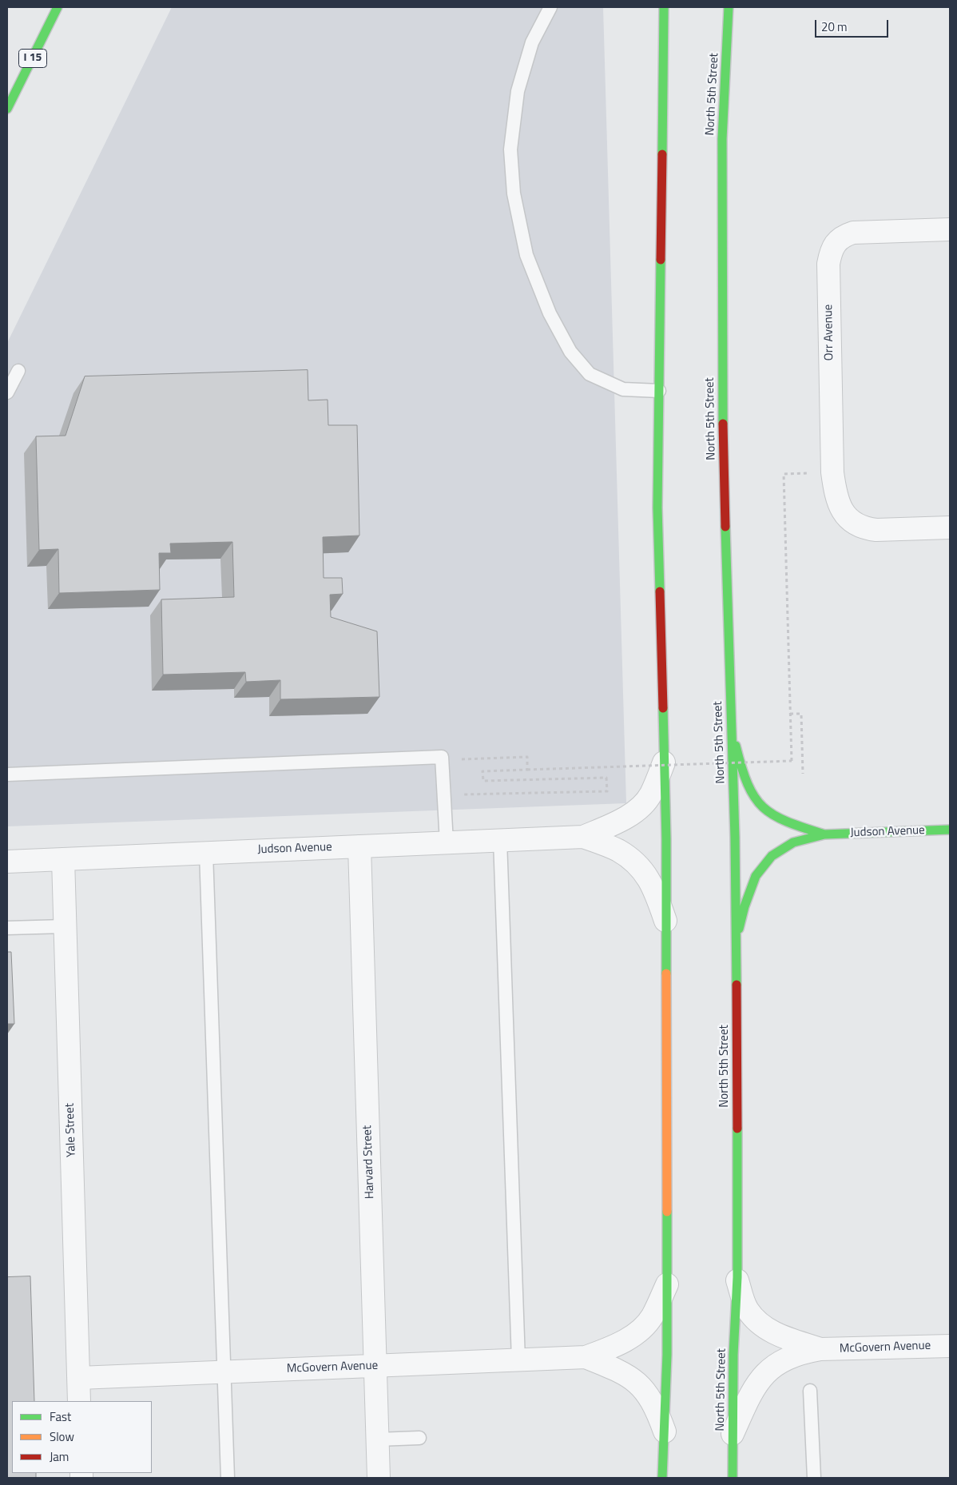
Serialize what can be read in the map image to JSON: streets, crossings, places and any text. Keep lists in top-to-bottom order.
{
  "streets": {
    "main road": ["I 15", "North 5th Street", "Judson Avenue"],
    "street": [
      "Orr Avenue",
      "Yale Street",
      "Harvard Street",
      "McGovern Avenue"
    ]
  },
  "crossings": [
    ["North 5th Street", "Judson Avenue"],
    ["North 5th Street", "McGovern Avenue"],
    ["Judson Avenue", "Yale Street"],
    ["Judson Avenue", "Harvard Street"],
    ["Yale Street", "McGovern Avenue"],
    ["Harvard Street", "McGovern Avenue"]
  ],
  "legend": ["Fast", "Slow", "Jam"],
  "scale_bar": "20 m"
}
